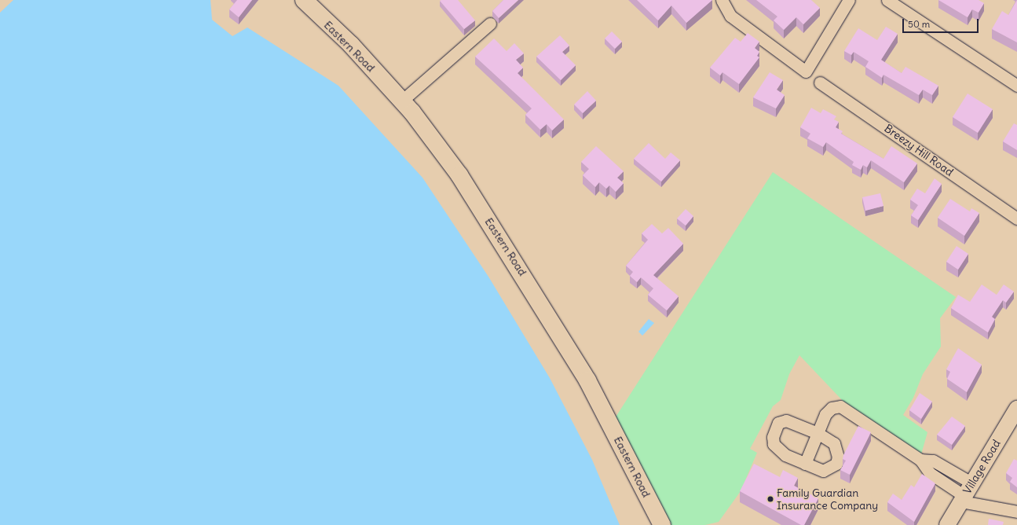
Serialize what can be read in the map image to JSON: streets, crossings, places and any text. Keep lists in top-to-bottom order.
{
  "streets": {
    "highway": ["Eastern Road"],
    "main road": ["Village Road"],
    "street": ["Breezy Hill Road"]
  },
  "places": ["Family Guardian Insurance Company"],
  "scale_bar": "50 m"
}
